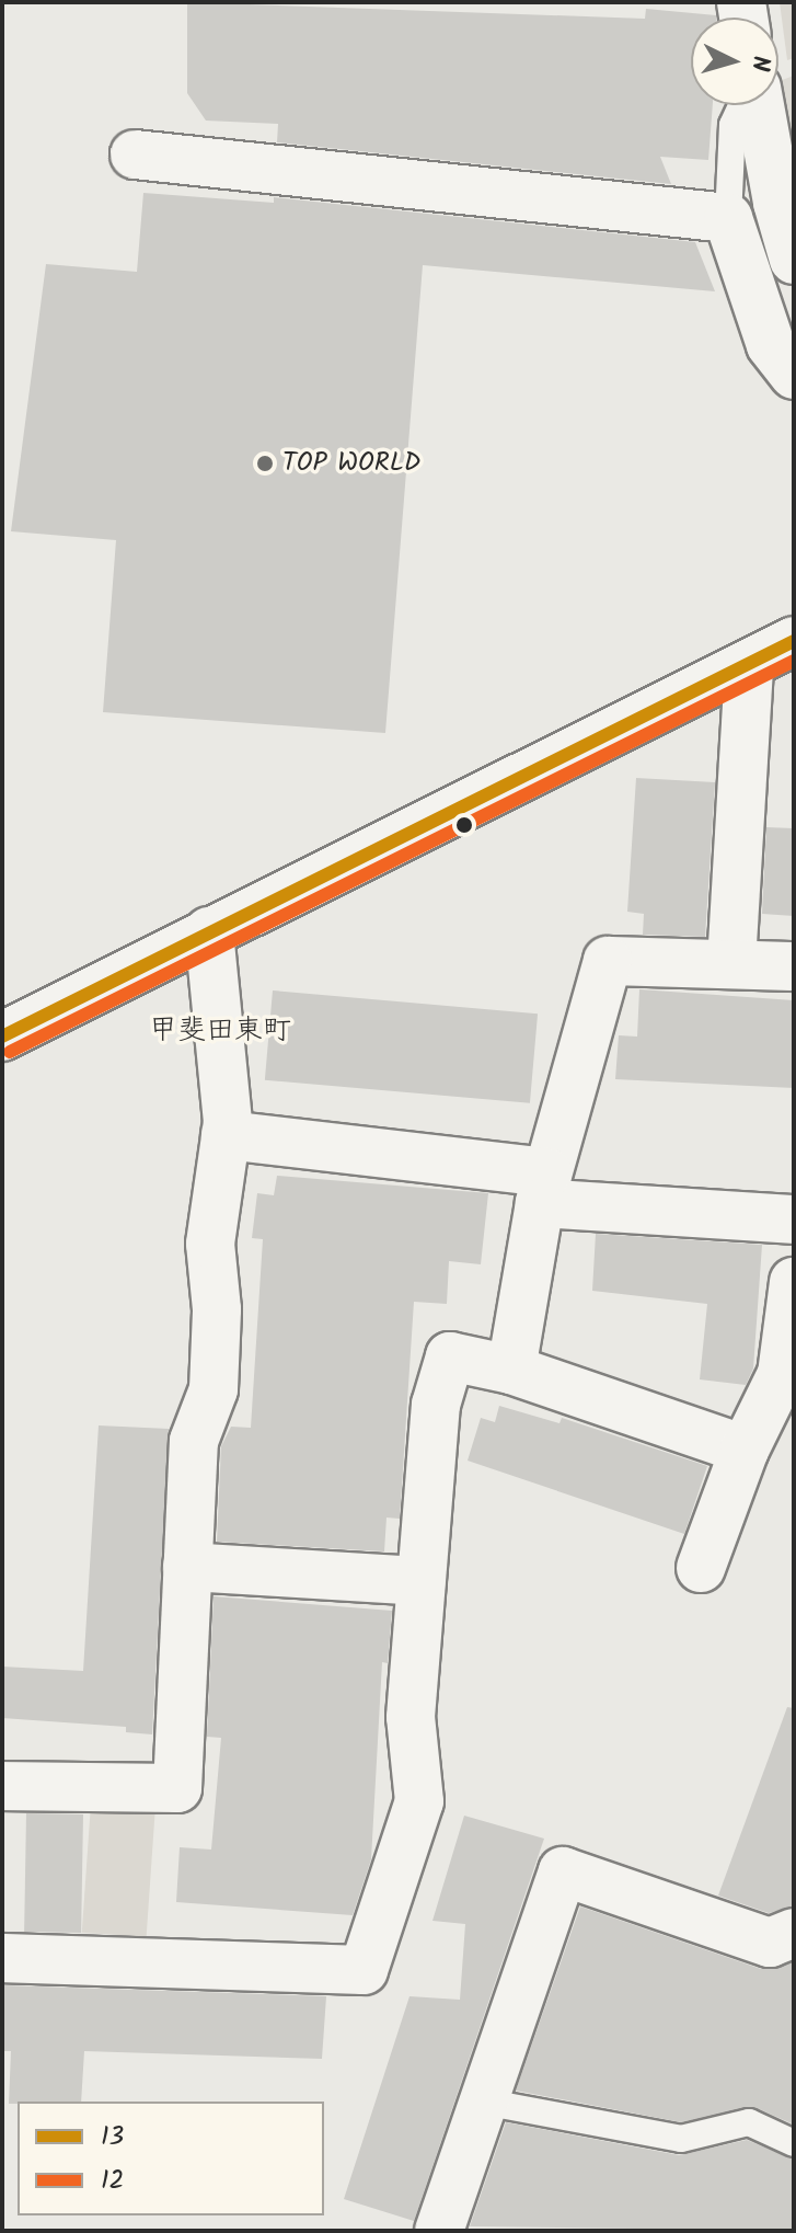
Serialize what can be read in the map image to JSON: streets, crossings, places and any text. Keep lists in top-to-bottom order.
{
  "districts": ["甲斐田東町"],
  "places": ["TOP WORLD"],
  "lines": ["transit line 13", "transit line 12"],
  "legend": ["13", "12"],
  "north": "right"
}
